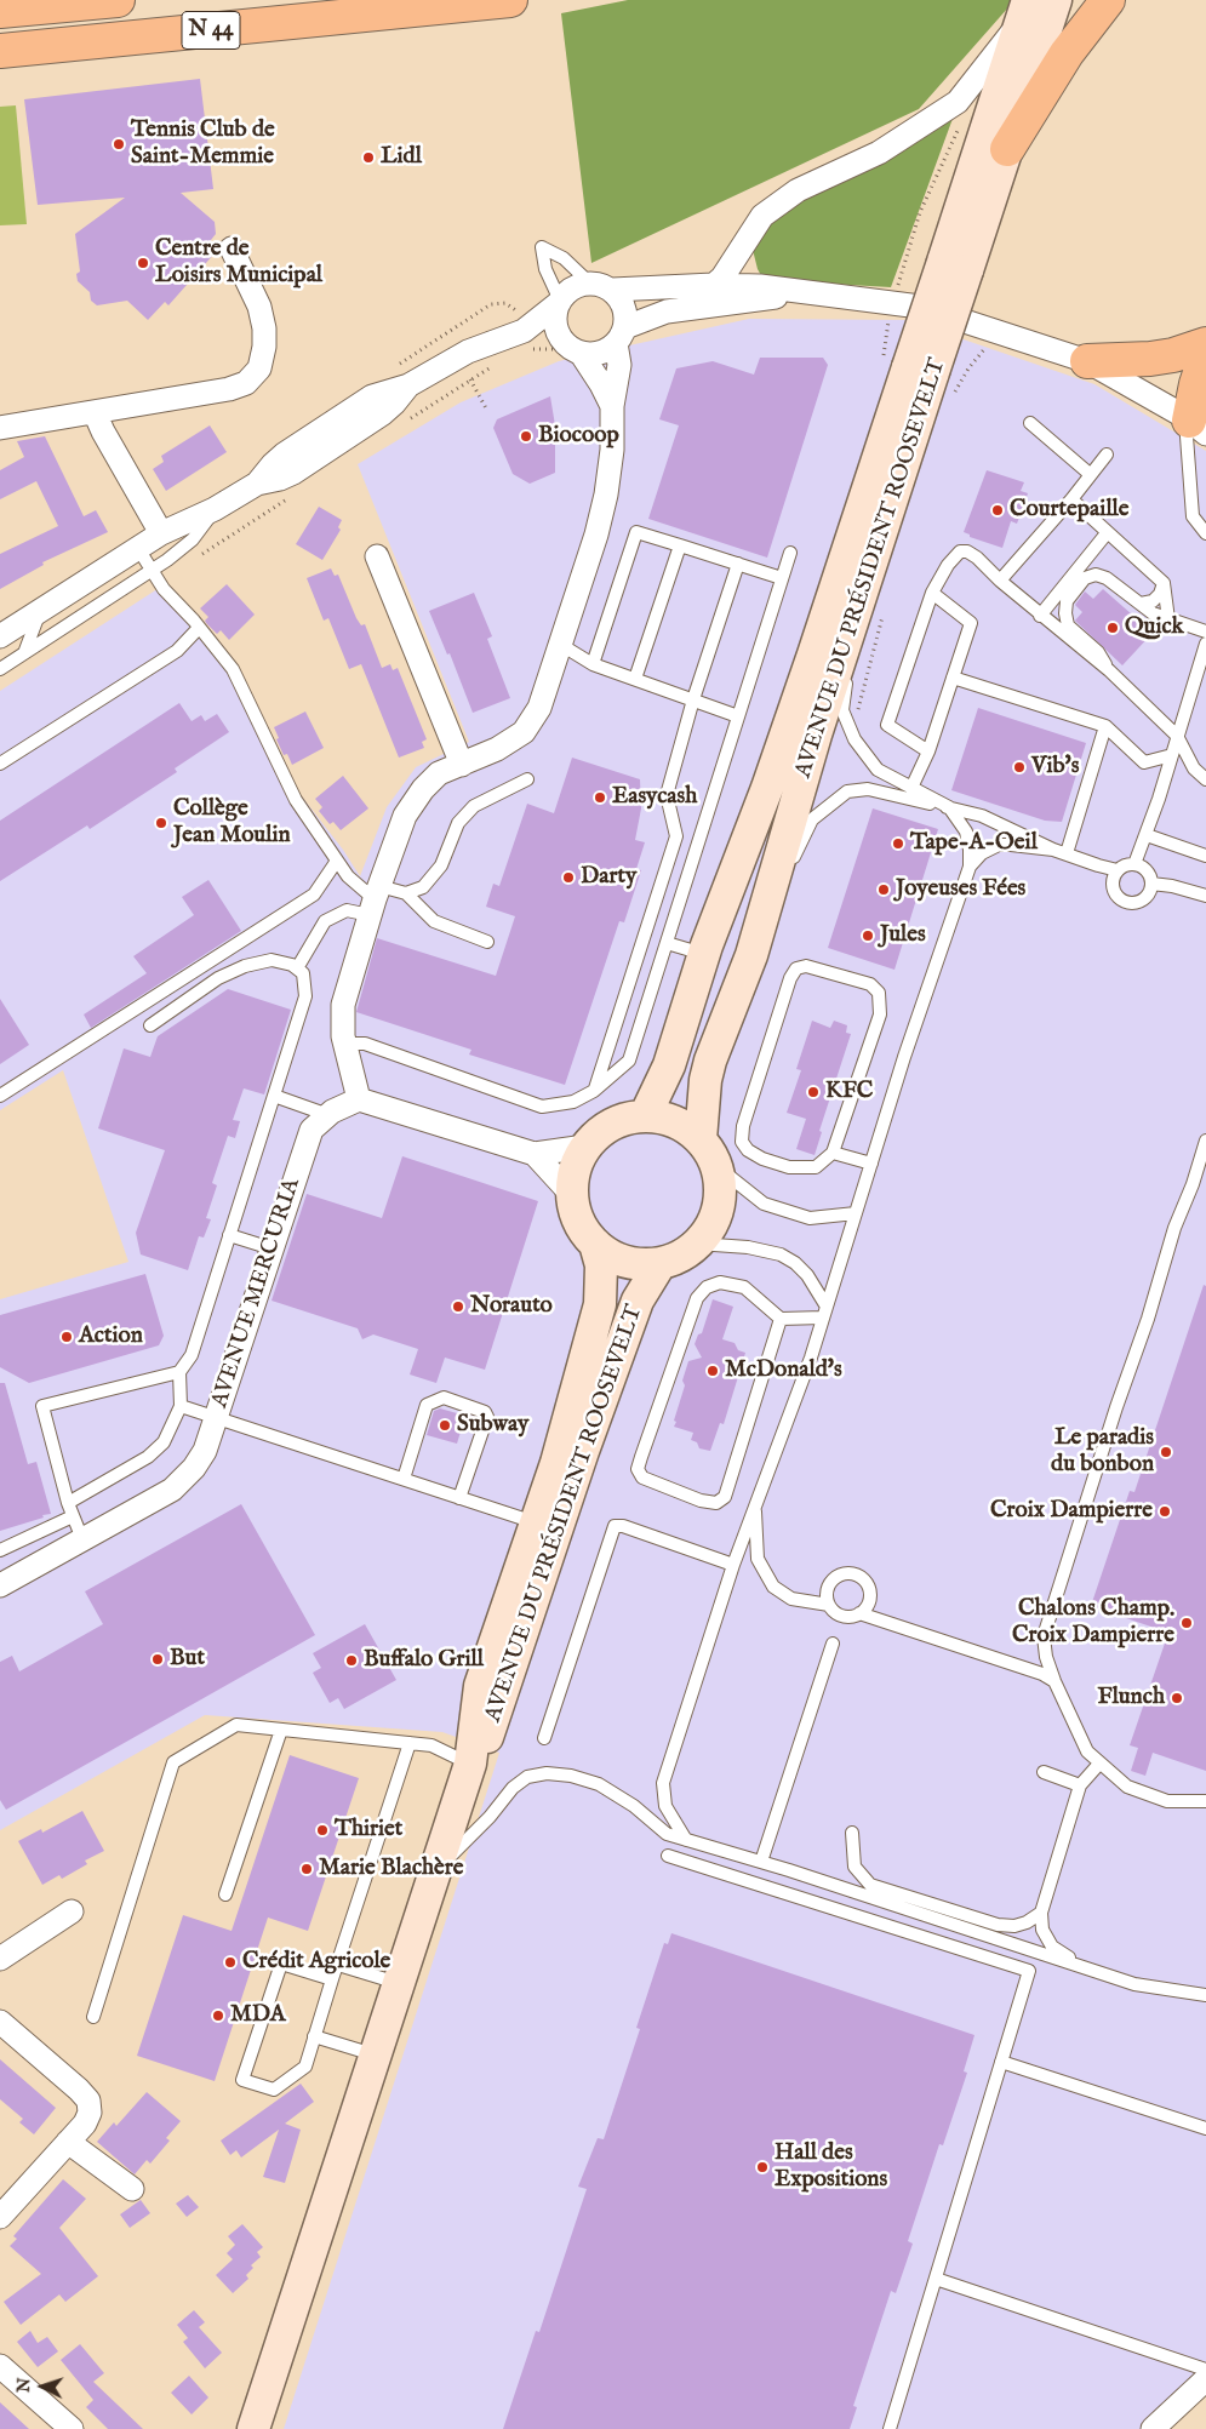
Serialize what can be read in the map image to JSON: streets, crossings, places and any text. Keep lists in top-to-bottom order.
{
  "streets": {
    "main road": ["N 44", "AVENUE DU PRÉSIDENT ROOSEVELT"],
    "street": ["AVENUE MERCURIA"]
  },
  "places": [
    "Tennis Club de Saint-Memmie",
    "Lidl",
    "Centre de Loisirs Municipal",
    "Biocoop",
    "Courtepaille",
    "Quick",
    "Vib's",
    "Easycash",
    "Collège Jean Moulin",
    "Tape-A-Oeil",
    "Darty",
    "Joyeuses Fées",
    "Jules",
    "KFC",
    "Norauto",
    "Action",
    "McDonald's",
    "Subway",
    "Le paradis du bonbon",
    "Croix Dampierre",
    "Chalons Champ. Croix Dampierre",
    "But",
    "Buffalo Grill",
    "Flunch",
    "Thiriet",
    "Marie Blachère",
    "Crédit Agricole",
    "MDA",
    "Hall des Expositions"
  ],
  "north": "left"
}
